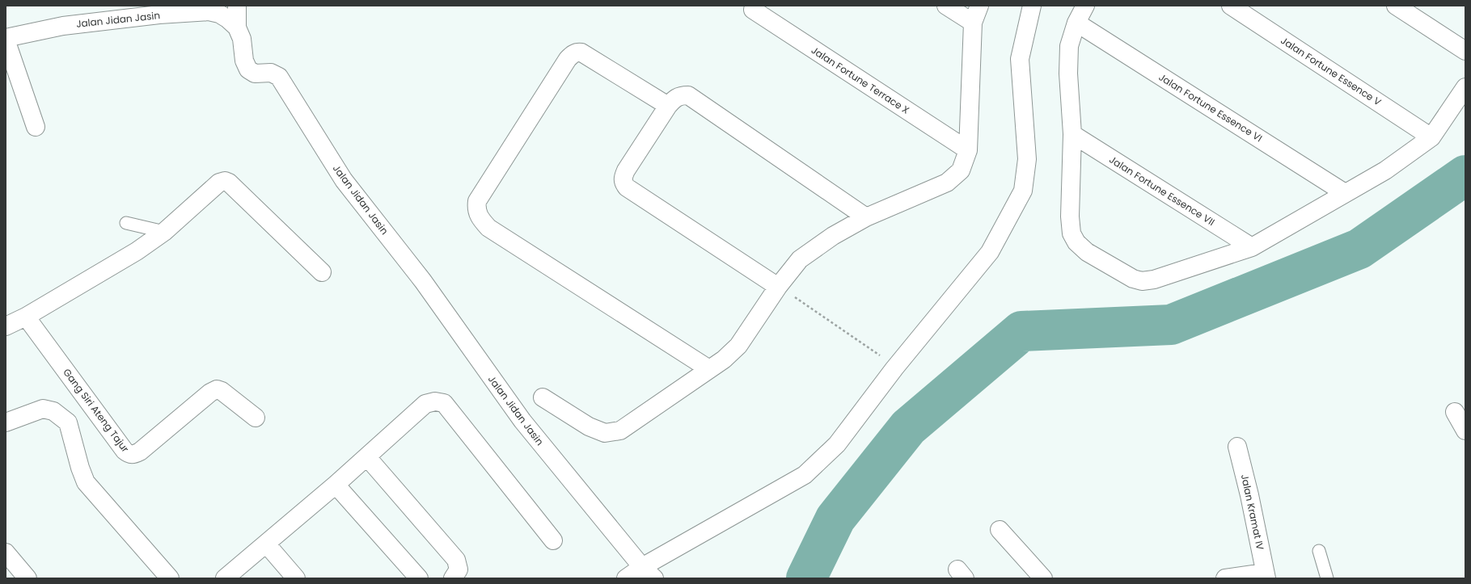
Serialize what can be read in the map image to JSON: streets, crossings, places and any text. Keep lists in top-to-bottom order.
{
  "streets": {
    "street": [
      "Jalan Jidan Jasin",
      "Jalan Fortune Essence V",
      "Jalan Fortune Terrace X",
      "Jalan Fortune Essence VI",
      "Jalan Fortune Essence VII",
      "Gang Siri Ateng Tajur",
      "Jalan Kramat IV"
    ]
  }
}
